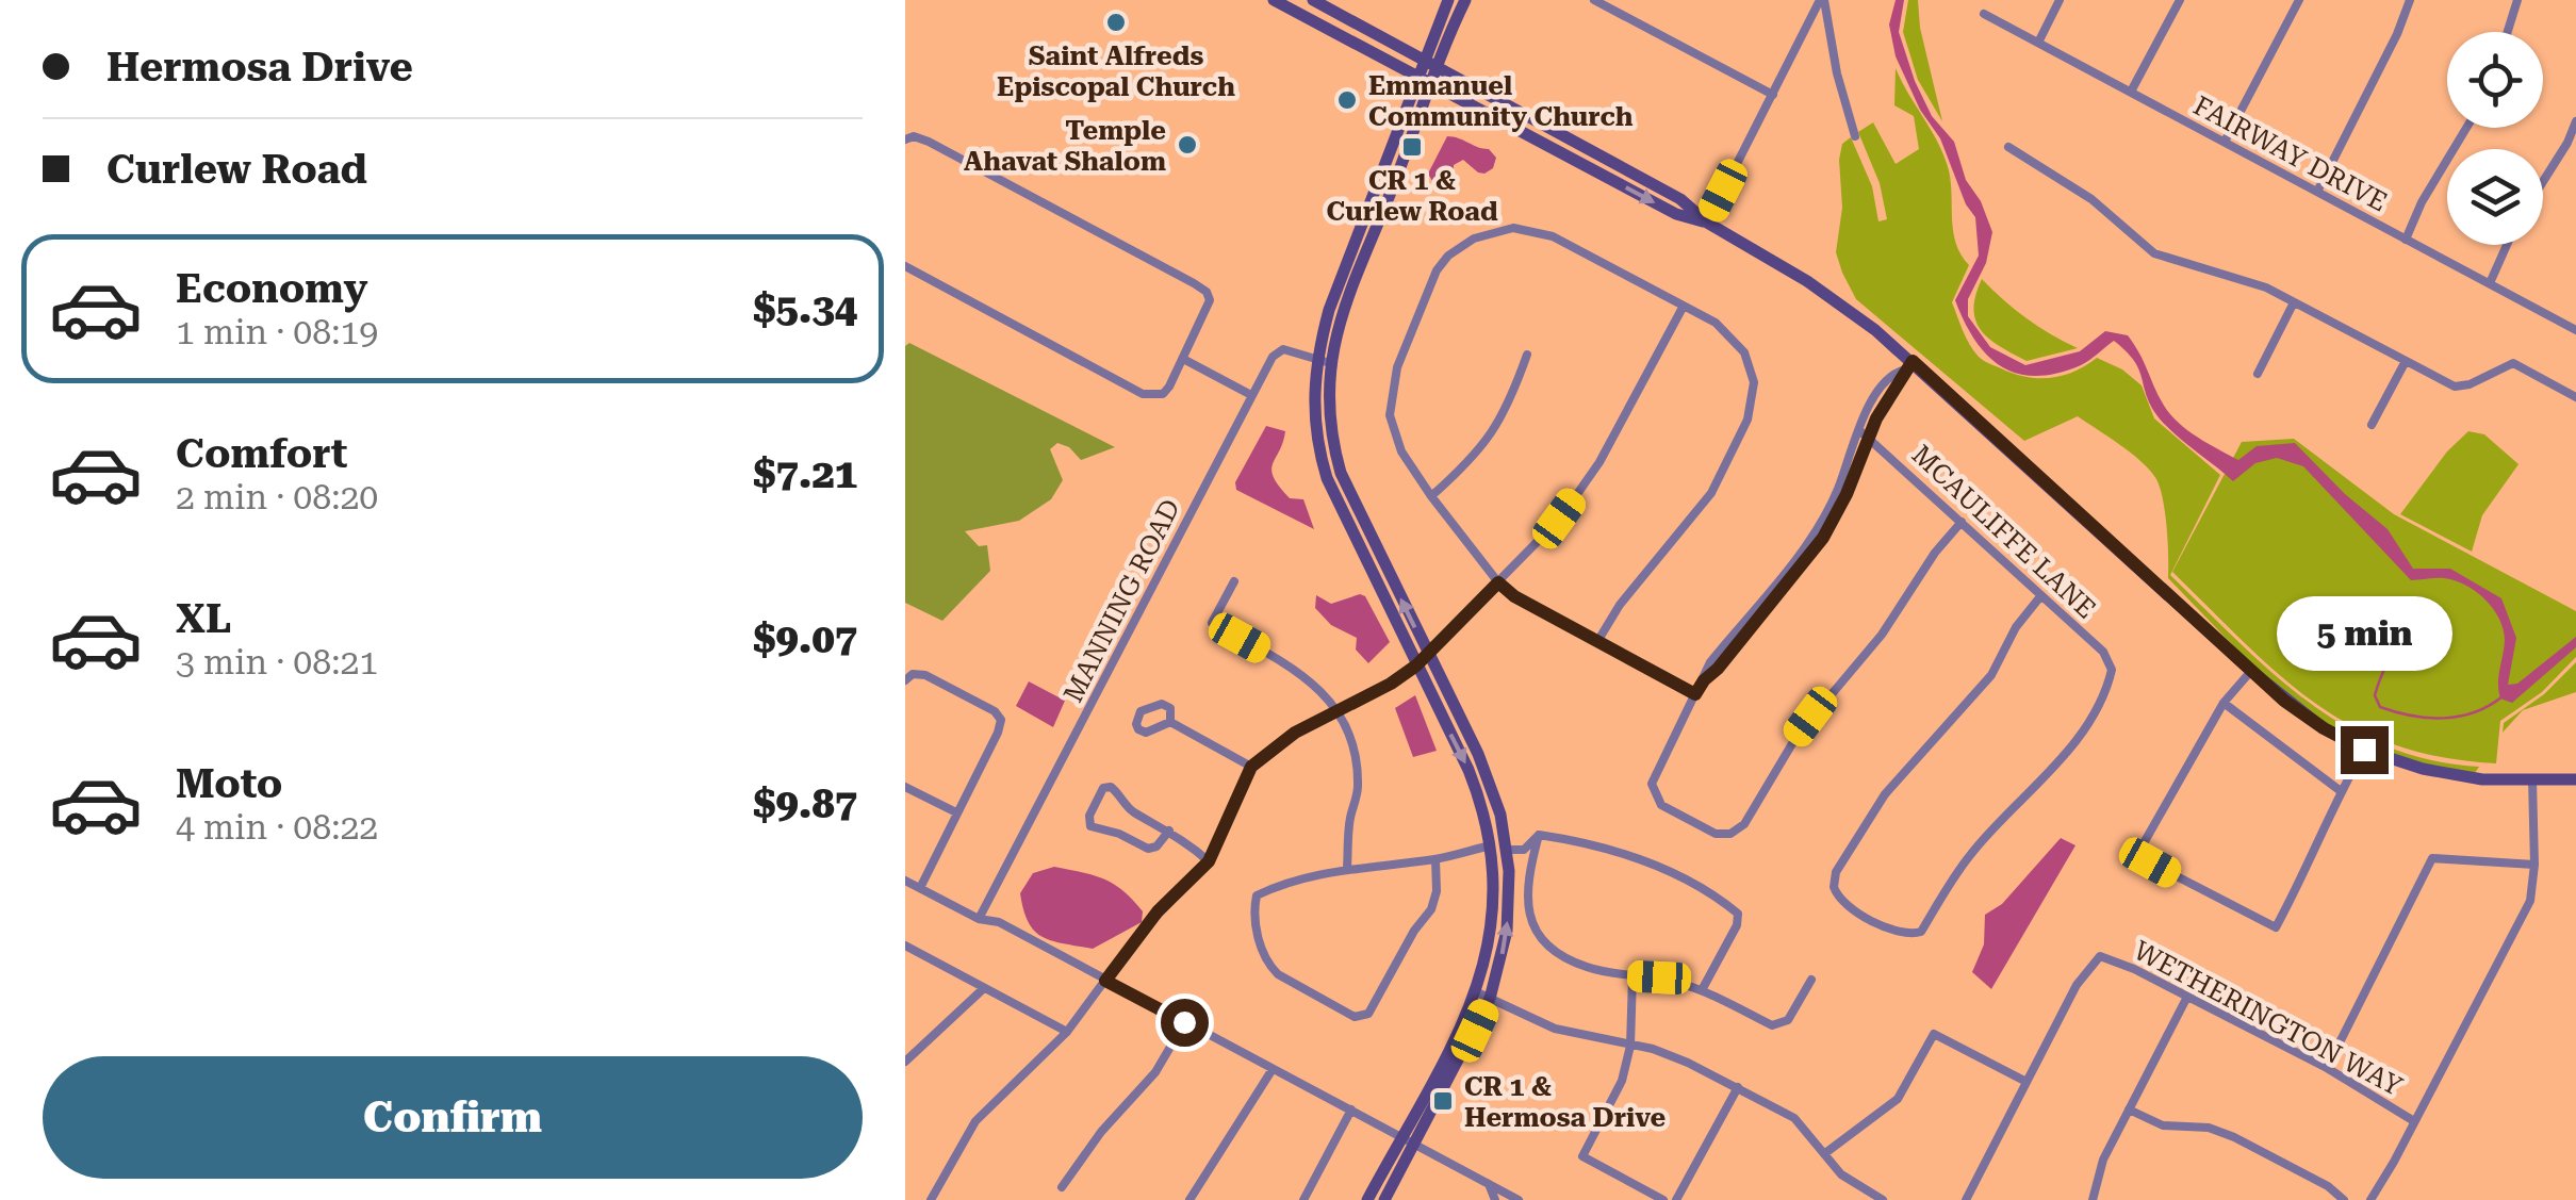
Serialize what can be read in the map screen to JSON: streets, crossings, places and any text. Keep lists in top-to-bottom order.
{
  "streets": {
    "street": [
      "FAIRWAY DRIVE",
      "MCAULIFFE LANE",
      "MANNING ROAD",
      "WETHERINGTON WAY"
    ]
  },
  "places": {
    "other": ["Saint Alfreds Episcopal Church", "Emmanuel Community Church", "Temple Ahavat Shalom"],
    "transit": ["CR 1 & Curlew Road", "CR 1 & Hermosa Drive"]
  },
  "page": {
    "banner": ["Hermosa Drive", "Curlew Road"],
    "list": [
      {
        "name": "Economy",
        "note": "1 min · 08:19",
        "value": "$5.34"
      },
      {
        "name": "Comfort",
        "note": "2 min · 08:20",
        "value": "$7.21"
      },
      {
        "name": "XL",
        "note": "3 min · 08:21",
        "value": "$9.07"
      },
      {
        "name": "Moto",
        "note": "4 min · 08:22",
        "value": "$9.87"
      }
    ],
    "bubble": "5 min",
    "buttons": "Confirm"
  }
}
